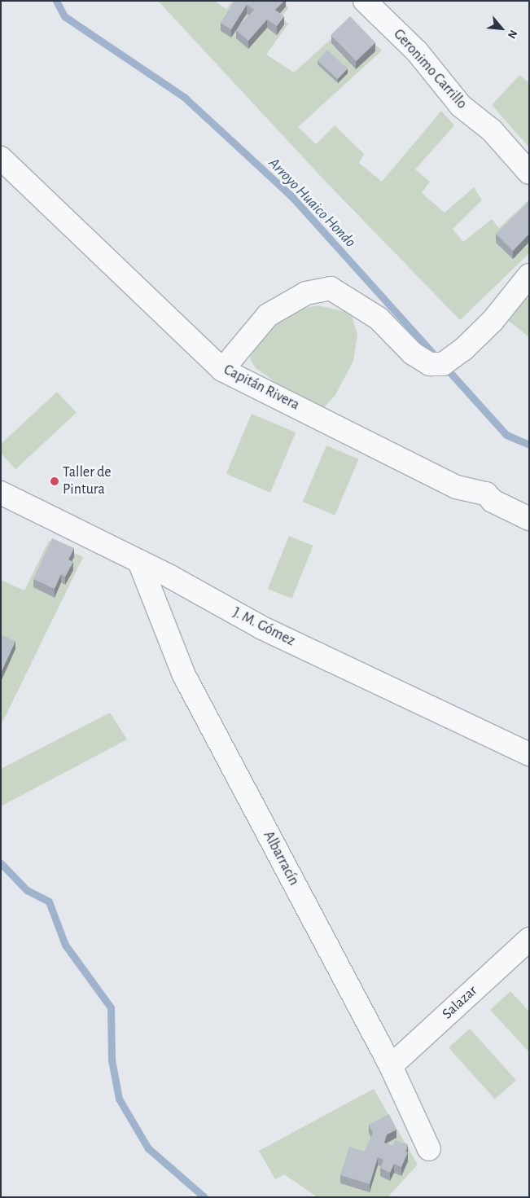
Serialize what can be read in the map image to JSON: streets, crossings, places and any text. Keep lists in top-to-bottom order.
{
  "streets": {
    "street": [
      "Geronimo Carrillo",
      "Capitán Rivera",
      "J. M. Gómez",
      "Albarracín",
      "Salazar"
    ]
  },
  "crossings": [
    ["J. M. Gómez", "Albarracín"],
    ["Albarracín", "Salazar"]
  ],
  "water": ["Arroyo Huaico Hondo"],
  "places": ["Taller de Pintura"],
  "north": "bottom right"
}
